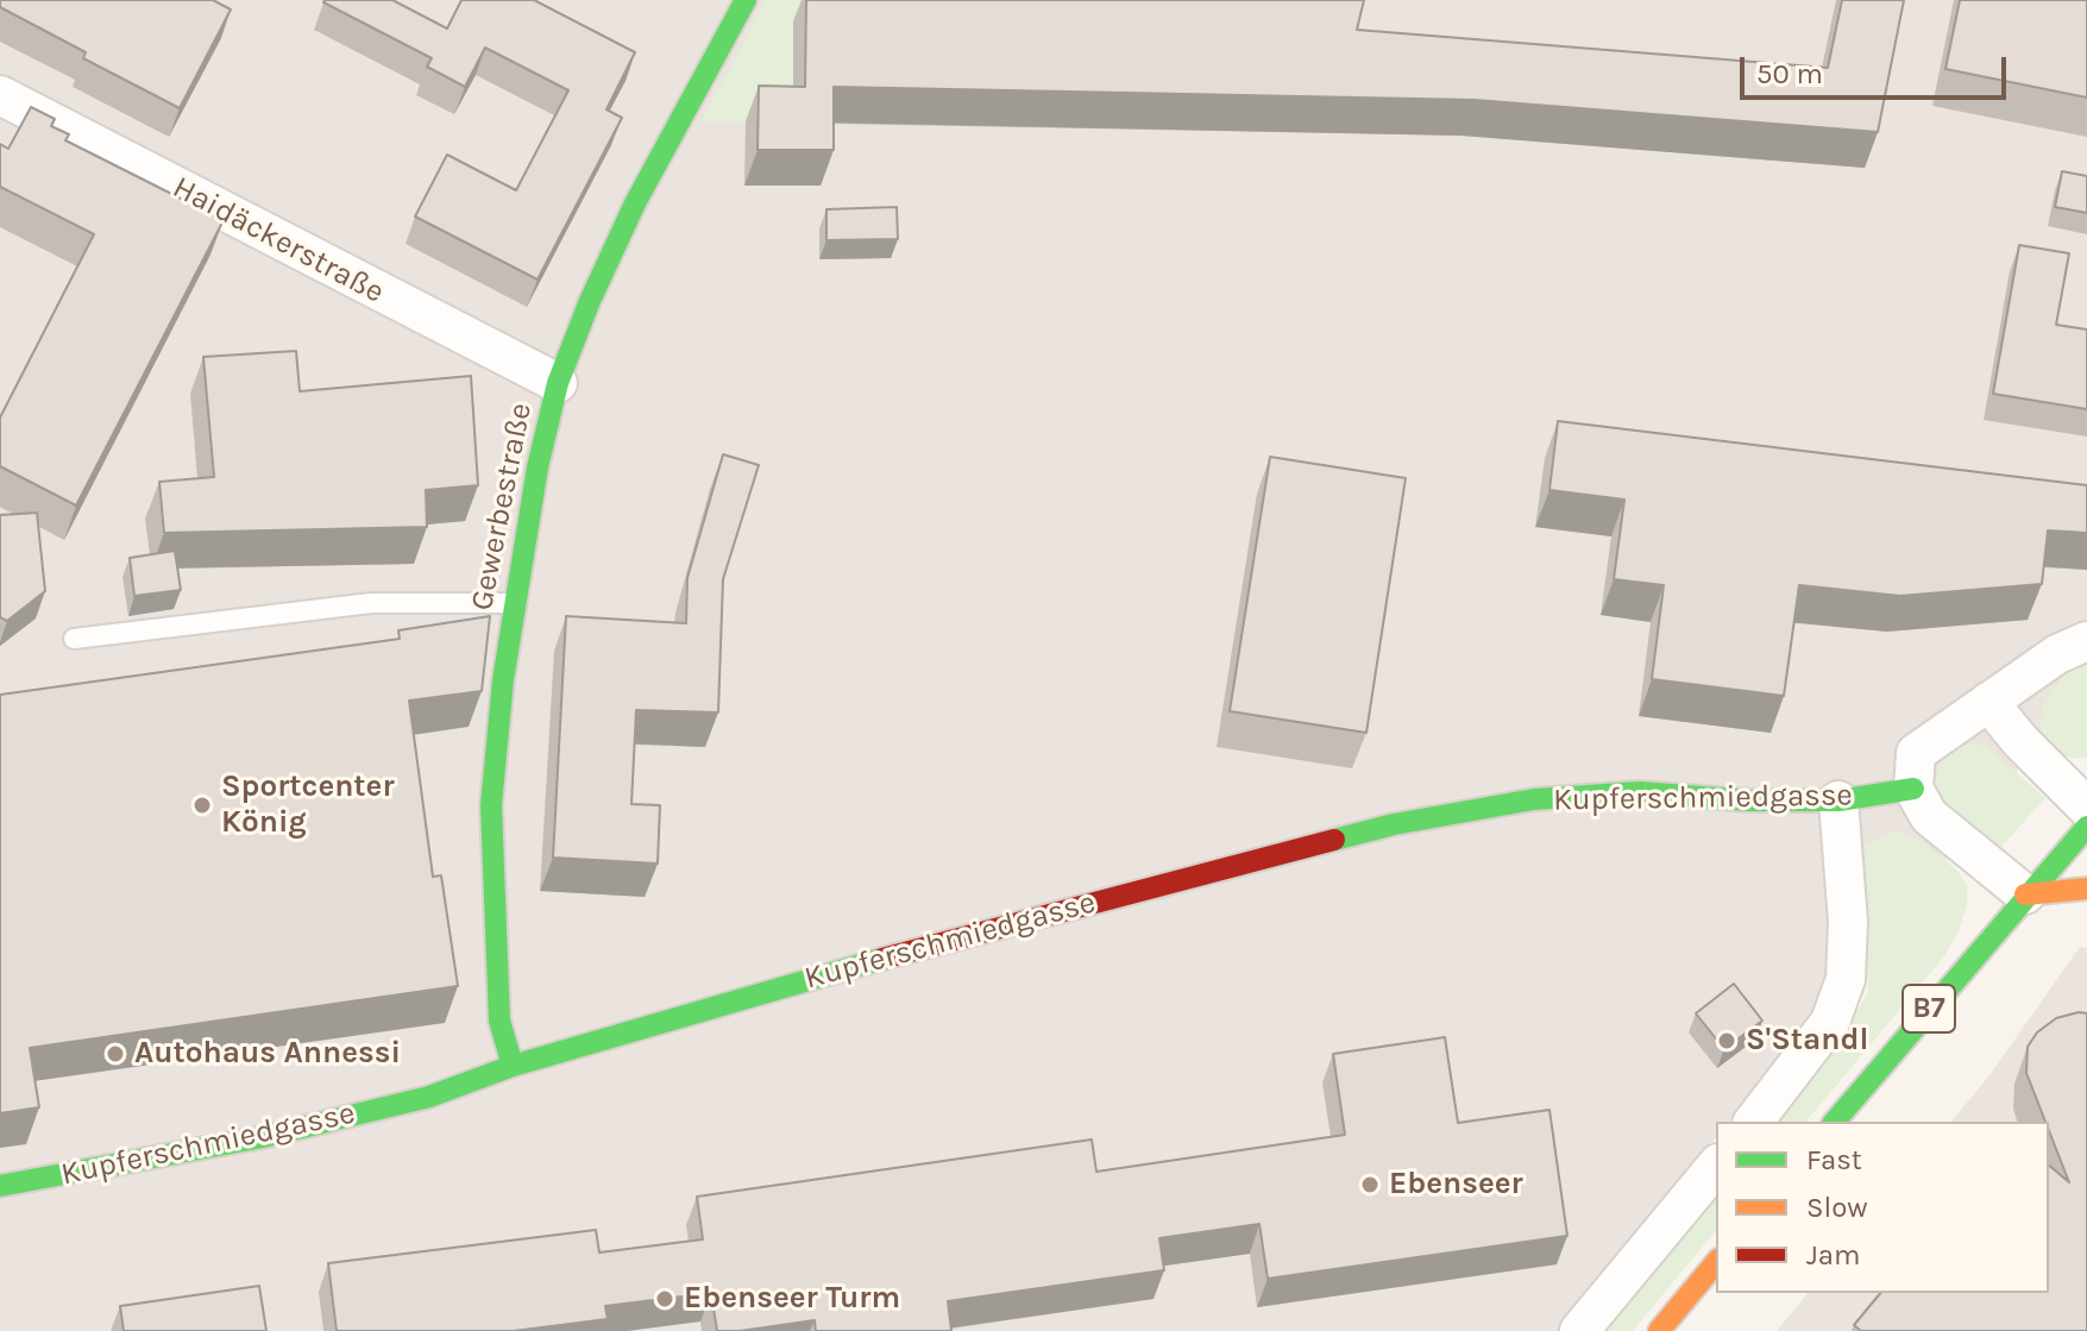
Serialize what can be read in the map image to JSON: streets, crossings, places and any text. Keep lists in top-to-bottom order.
{
  "streets": {
    "street": [
      "Haidäckerstraße",
      "Gewerbestraße",
      "Kupferschmiedgasse",
      "B7"
    ]
  },
  "crossings": [
    ["Haidäckerstraße", "Gewerbestraße"],
    ["Gewerbestraße", "Kupferschmiedgasse"]
  ],
  "places": [
    "Sportcenter König",
    "S'Standl",
    "Autohaus Annessi",
    "Ebenseer",
    "Ebenseer Turm"
  ],
  "legend": ["Fast", "Slow", "Jam"],
  "scale_bar": "50 m"
}
